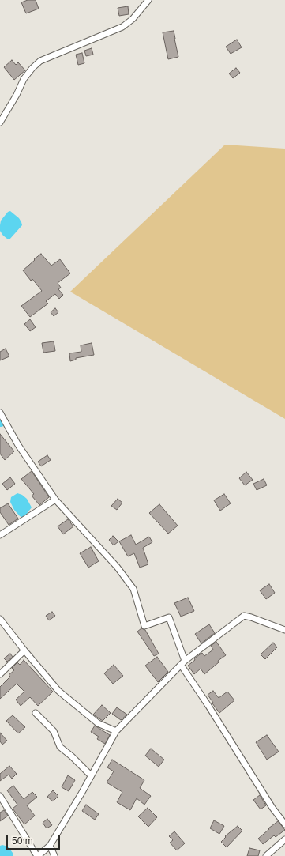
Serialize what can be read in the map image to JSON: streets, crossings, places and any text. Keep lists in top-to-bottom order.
{
  "scale_bar": "50 m"
}
